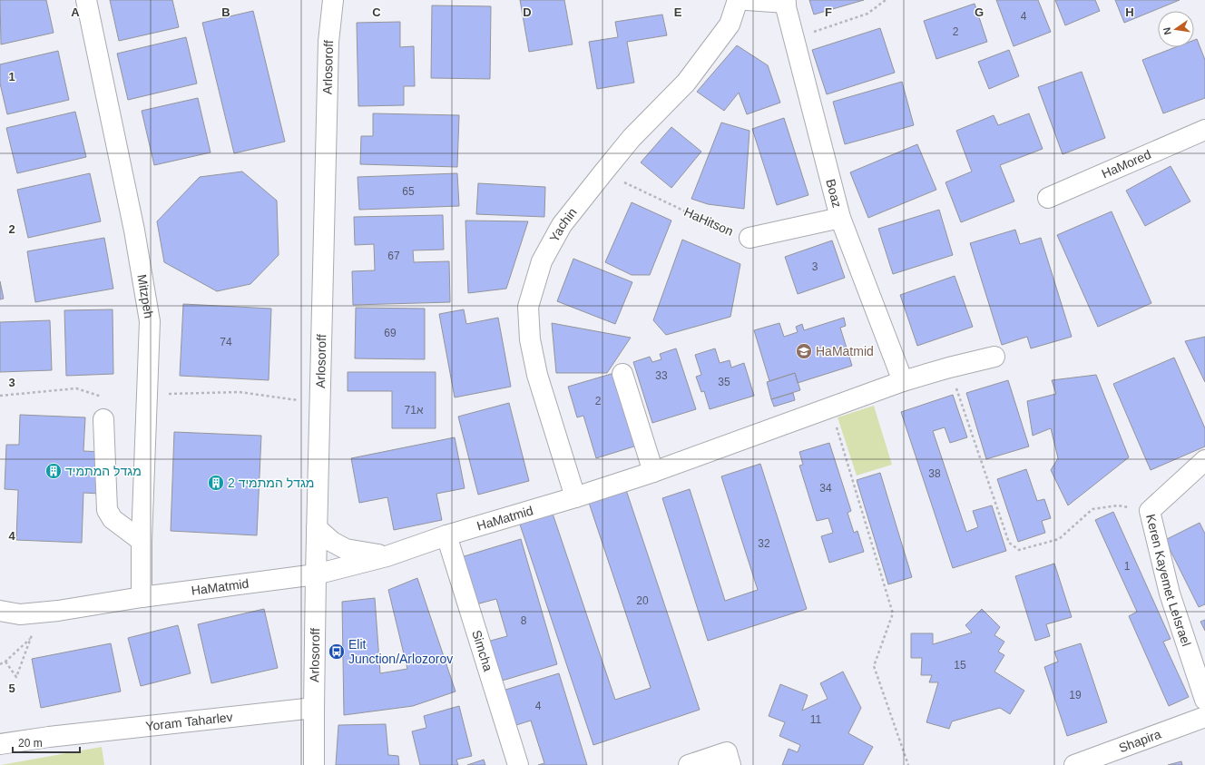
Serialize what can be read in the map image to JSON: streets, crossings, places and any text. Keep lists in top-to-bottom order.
{
  "streets": {
    "street": [
      "Arlosoroff",
      "HaMored",
      "Boaz",
      "HaHitson",
      "Yachin",
      "Mitzpeh",
      "HaMatmid",
      "Keren Kayemet LeIsrael",
      "Simcha",
      "Yoram Taharlev",
      "Shapira"
    ]
  },
  "crossings": [
    ["Arlosoroff", "HaMatmid"],
    ["Arlosoroff", "Yoram Taharlev"],
    ["Boaz", "HaHitson"],
    ["Boaz", "HaMatmid"],
    ["HaHitson", "Yachin"],
    ["Yachin", "HaMatmid"],
    ["Mitzpeh", "HaMatmid"],
    ["HaMatmid", "Simcha"]
  ],
  "places": {
    "school or university": ["HaMatmid"],
    "building": ["מגדל המתמיד", "מגדל המתמיד 2"],
    "bus stop": ["Elit Junction/Arlozorov"]
  },
  "house_numbers": [
    "4",
    "2",
    "65",
    "67",
    "3",
    "69",
    "74",
    "33",
    "35",
    "2",
    "71א",
    "38",
    "34",
    "32",
    "1",
    "20",
    "8",
    "15",
    "19",
    "4",
    "11"
  ],
  "scale_bar": "20 m",
  "north": "left",
  "grid": {
    "columns": [
      "A",
      "B",
      "C",
      "D",
      "E",
      "F",
      "G",
      "H"
    ],
    "rows": [
      "1",
      "2",
      "3",
      "4",
      "5"
    ]
  }
}
